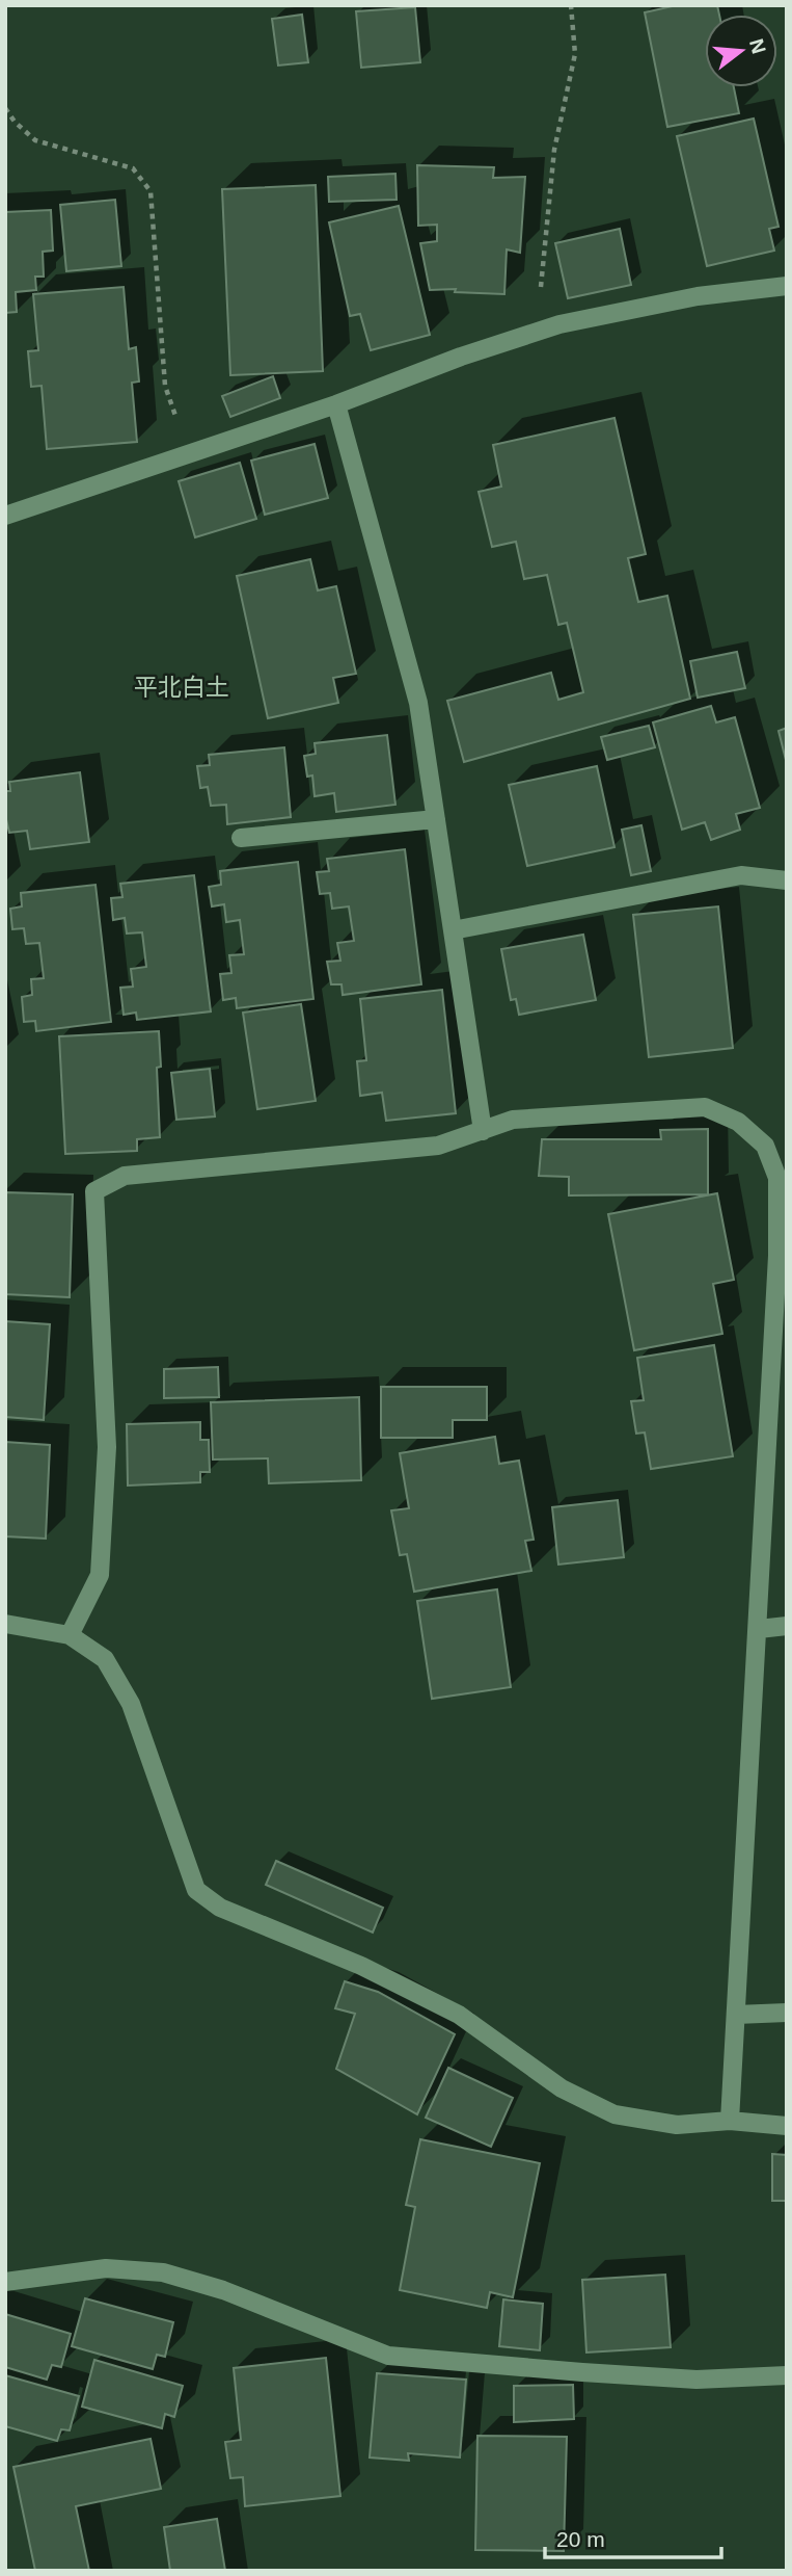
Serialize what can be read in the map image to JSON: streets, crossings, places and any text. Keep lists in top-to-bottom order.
{
  "districts": ["平北白土"],
  "scale_bar": "20 m",
  "north": "right"
}
